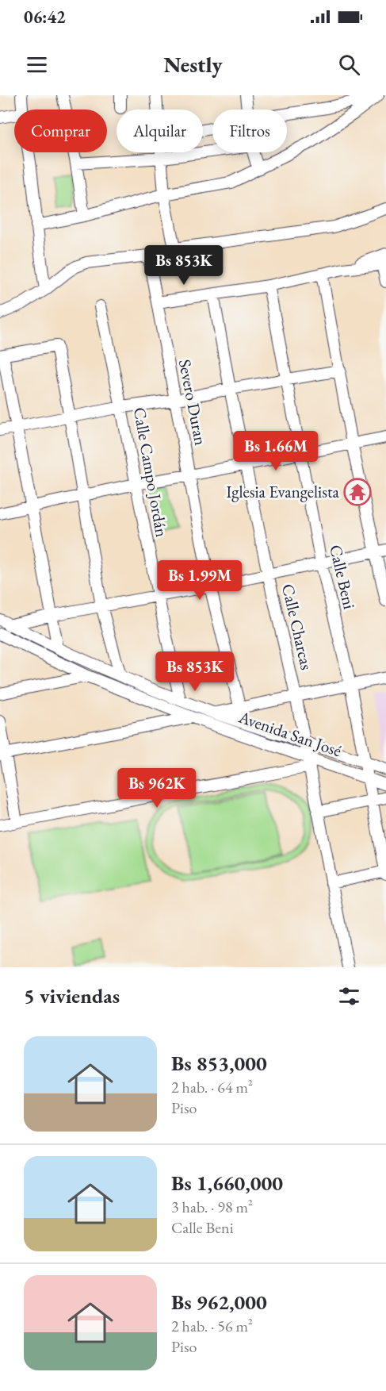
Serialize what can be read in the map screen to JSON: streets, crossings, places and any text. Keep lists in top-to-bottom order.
{
  "streets": {
    "street": [
      "Severo Duran",
      "Calle Campo Jordán",
      "Calle Beni",
      "Calle Charcas",
      "Avenida San José"
    ]
  },
  "crossings": [
    ["Severo Duran", "Avenida San José"],
    ["Calle Campo Jordán", "Avenida San José"],
    ["Calle Beni", "Avenida San José"],
    ["Calle Charcas", "Avenida San José"]
  ],
  "places": {
    "temple": ["Iglesia Evangelista"]
  },
  "page": {
    "status": "06:42",
    "header": "Nestly",
    "chip": ["Comprar", "Alquilar", "Filtros"],
    "price": [
      "Bs 853K",
      "Bs 1.66M",
      "Bs 1.99M",
      "Bs 853K",
      "Bs 962K"
    ],
    "heading": "5 viviendas",
    "list": [
      {
        "name": "Bs 853,000",
        "note": "2 hab. · 64 m² · Piso"
      },
      {
        "name": "Bs 1,660,000",
        "note": "3 hab. · 98 m² · Calle Beni"
      },
      {
        "name": "Bs 962,000",
        "note": "2 hab. · 56 m² · Piso"
      }
    ]
  }
}
